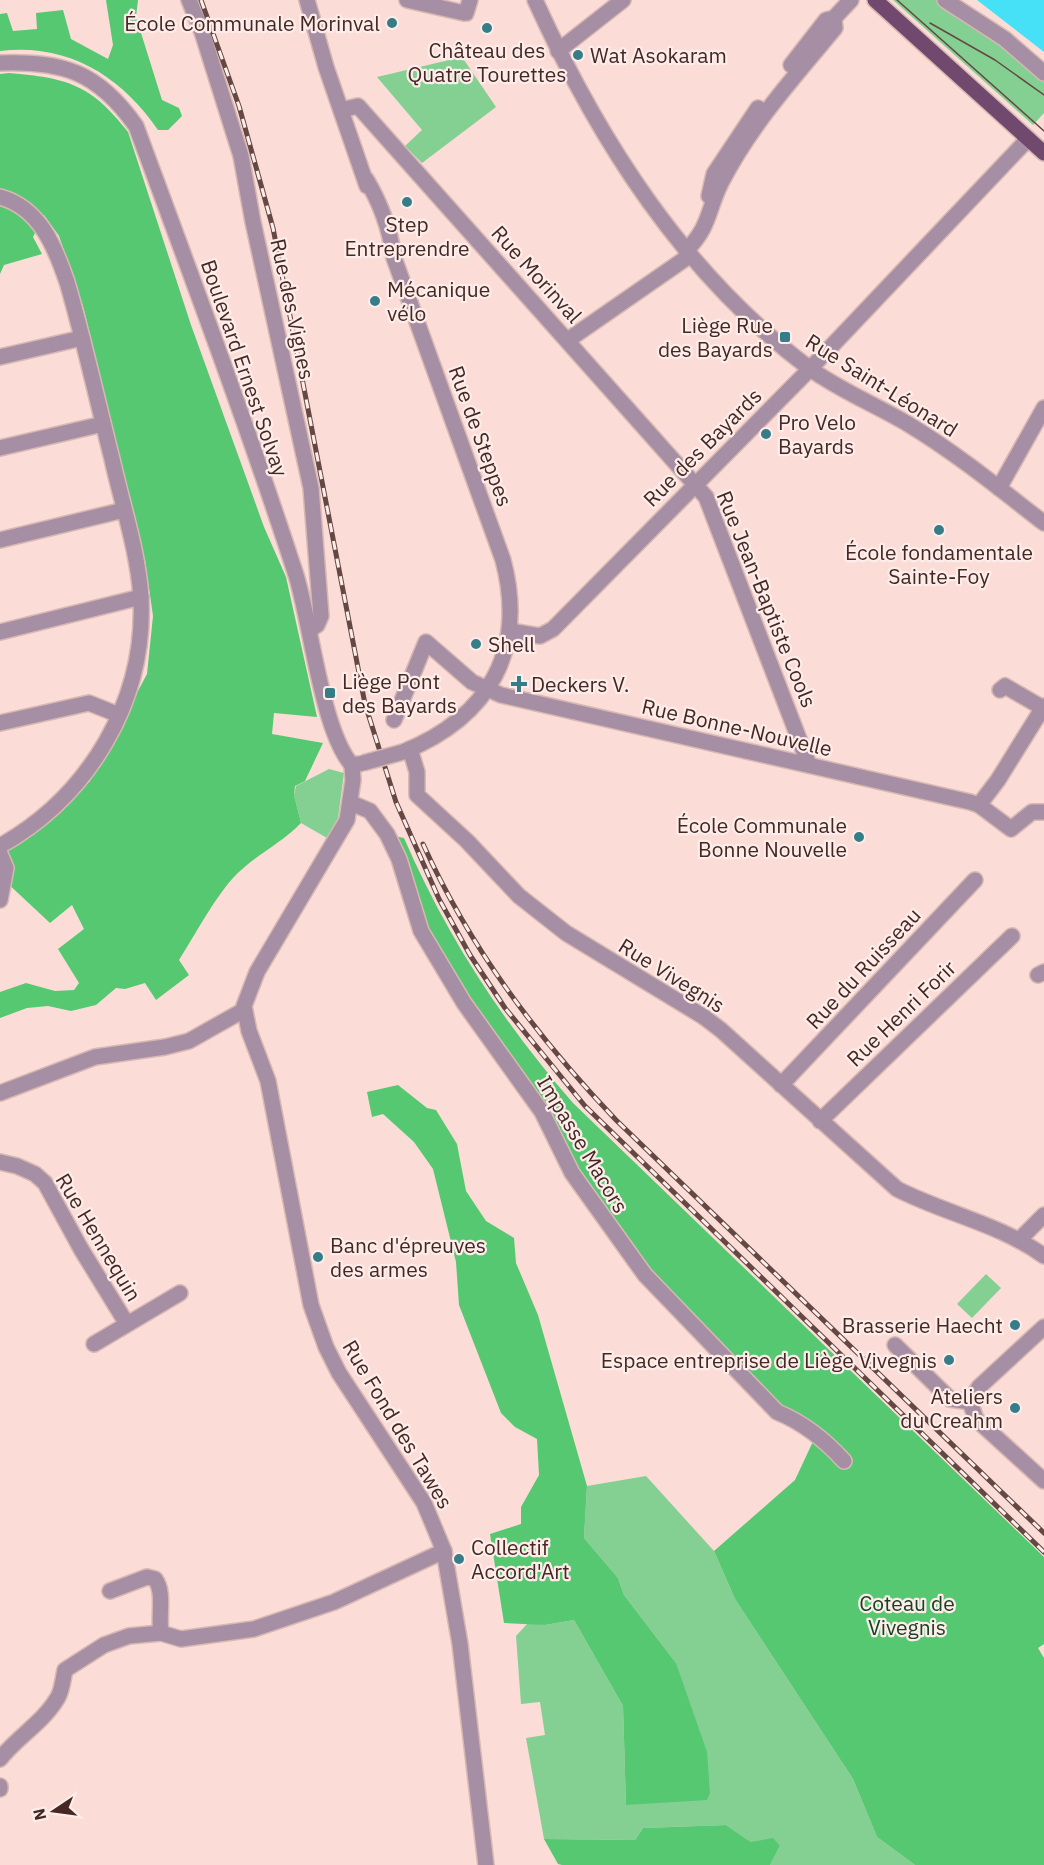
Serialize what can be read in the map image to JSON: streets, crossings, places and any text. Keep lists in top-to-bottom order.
{
  "streets": {
    "street": [
      "Rue Morinval",
      "Rue des Vignes",
      "Boulevard Ernest Solvay",
      "Rue Saint-Léonard",
      "Rue de Steppes",
      "Rue des Bayards",
      "Rue Jean-Baptiste Cools",
      "Rue Bonne-Nouvelle",
      "Rue du Ruisseau",
      "Rue Vivegnis",
      "Rue Henri Forir",
      "Impasse Macors",
      "Rue Hennequin",
      "Rue Fond des Tawes"
    ]
  },
  "crossings": [
    ["Rue Morinval", "Rue de Steppes"],
    ["Rue Morinval", "Rue des Bayards"],
    ["Rue Morinval", "Rue Jean-Baptiste Cools"],
    ["Rue des Vignes", "Boulevard Ernest Solvay"],
    ["Rue Saint-Léonard", "Rue des Bayards"],
    ["Rue de Steppes", "Rue des Bayards"],
    ["Rue des Bayards", "Rue Jean-Baptiste Cools"],
    ["Rue Jean-Baptiste Cools", "Rue Bonne-Nouvelle"],
    ["Rue du Ruisseau", "Rue Vivegnis"],
    ["Rue Vivegnis", "Rue Henri Forir"]
  ],
  "parks": ["Coteau de Vivegnis"],
  "places": {
    "other": [
      "École Communale Morinval",
      "Château des Quatre Tourettes",
      "Wat Asokaram",
      "Step Entreprendre",
      "Mécanique vélo",
      "Pro Velo Bayards",
      "École fondamentale Sainte-Foy",
      "Shell",
      "École Communale Bonne Nouvelle",
      "Banc d'épreuves des armes",
      "Brasserie Haecht",
      "Espace entreprise de Liège Vivegnis",
      "Ateliers du Creahm",
      "Collectif Accord'Art"
    ],
    "transit": ["Liège Rue des Bayards", "Liège Pont des Bayards"],
    "health": ["Deckers V."]
  },
  "north": "left"
}
